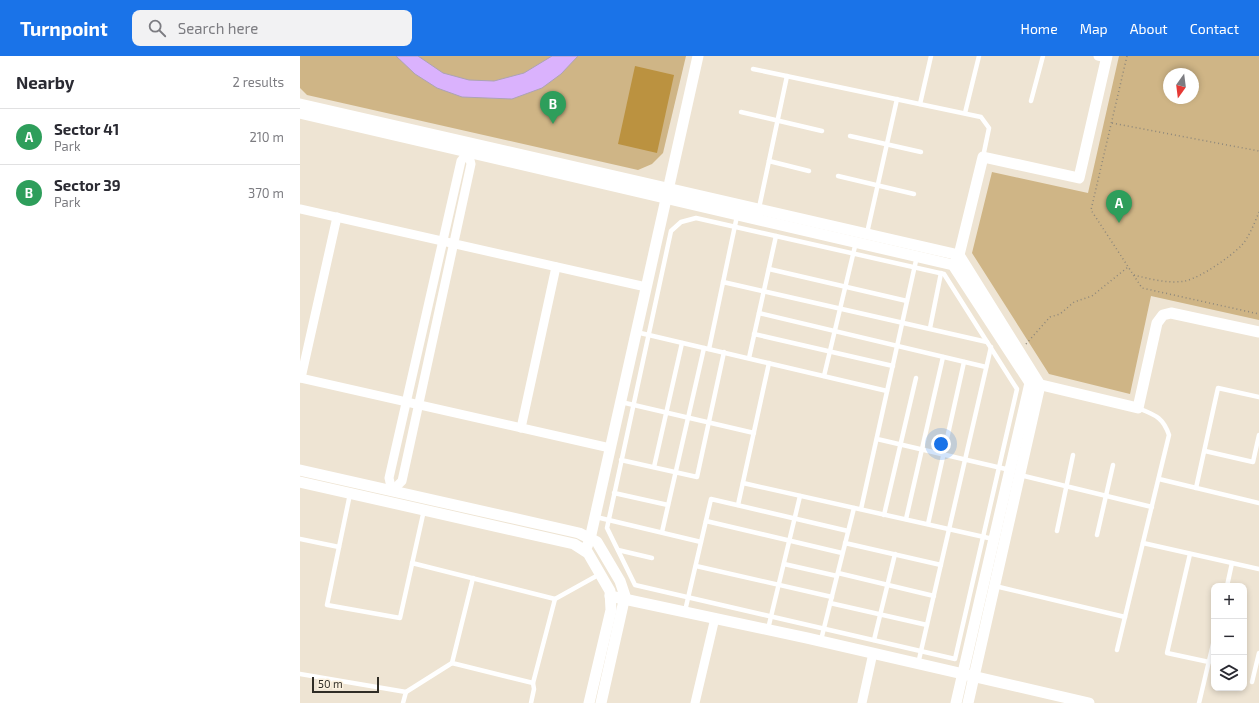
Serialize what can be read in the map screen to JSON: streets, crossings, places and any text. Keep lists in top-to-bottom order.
{
  "scale_bar": "50 m",
  "north": "bottom",
  "page": {
    "header": "Turnpoint",
    "search": "Search here",
    "nav": [
      "Home",
      "Map",
      "About",
      "Contact"
    ],
    "heading": ["Nearby", "2 results"],
    "pins": ["B", "A"],
    "list": [
      {
        "mark": "A",
        "name": "Sector 41",
        "note": "Park",
        "value": "210 m"
      },
      {
        "mark": "B",
        "name": "Sector 39",
        "note": "Park",
        "value": "370 m"
      }
    ],
    "map_buttons": ["+", "−"],
    "scale": "50 m"
  }
}
